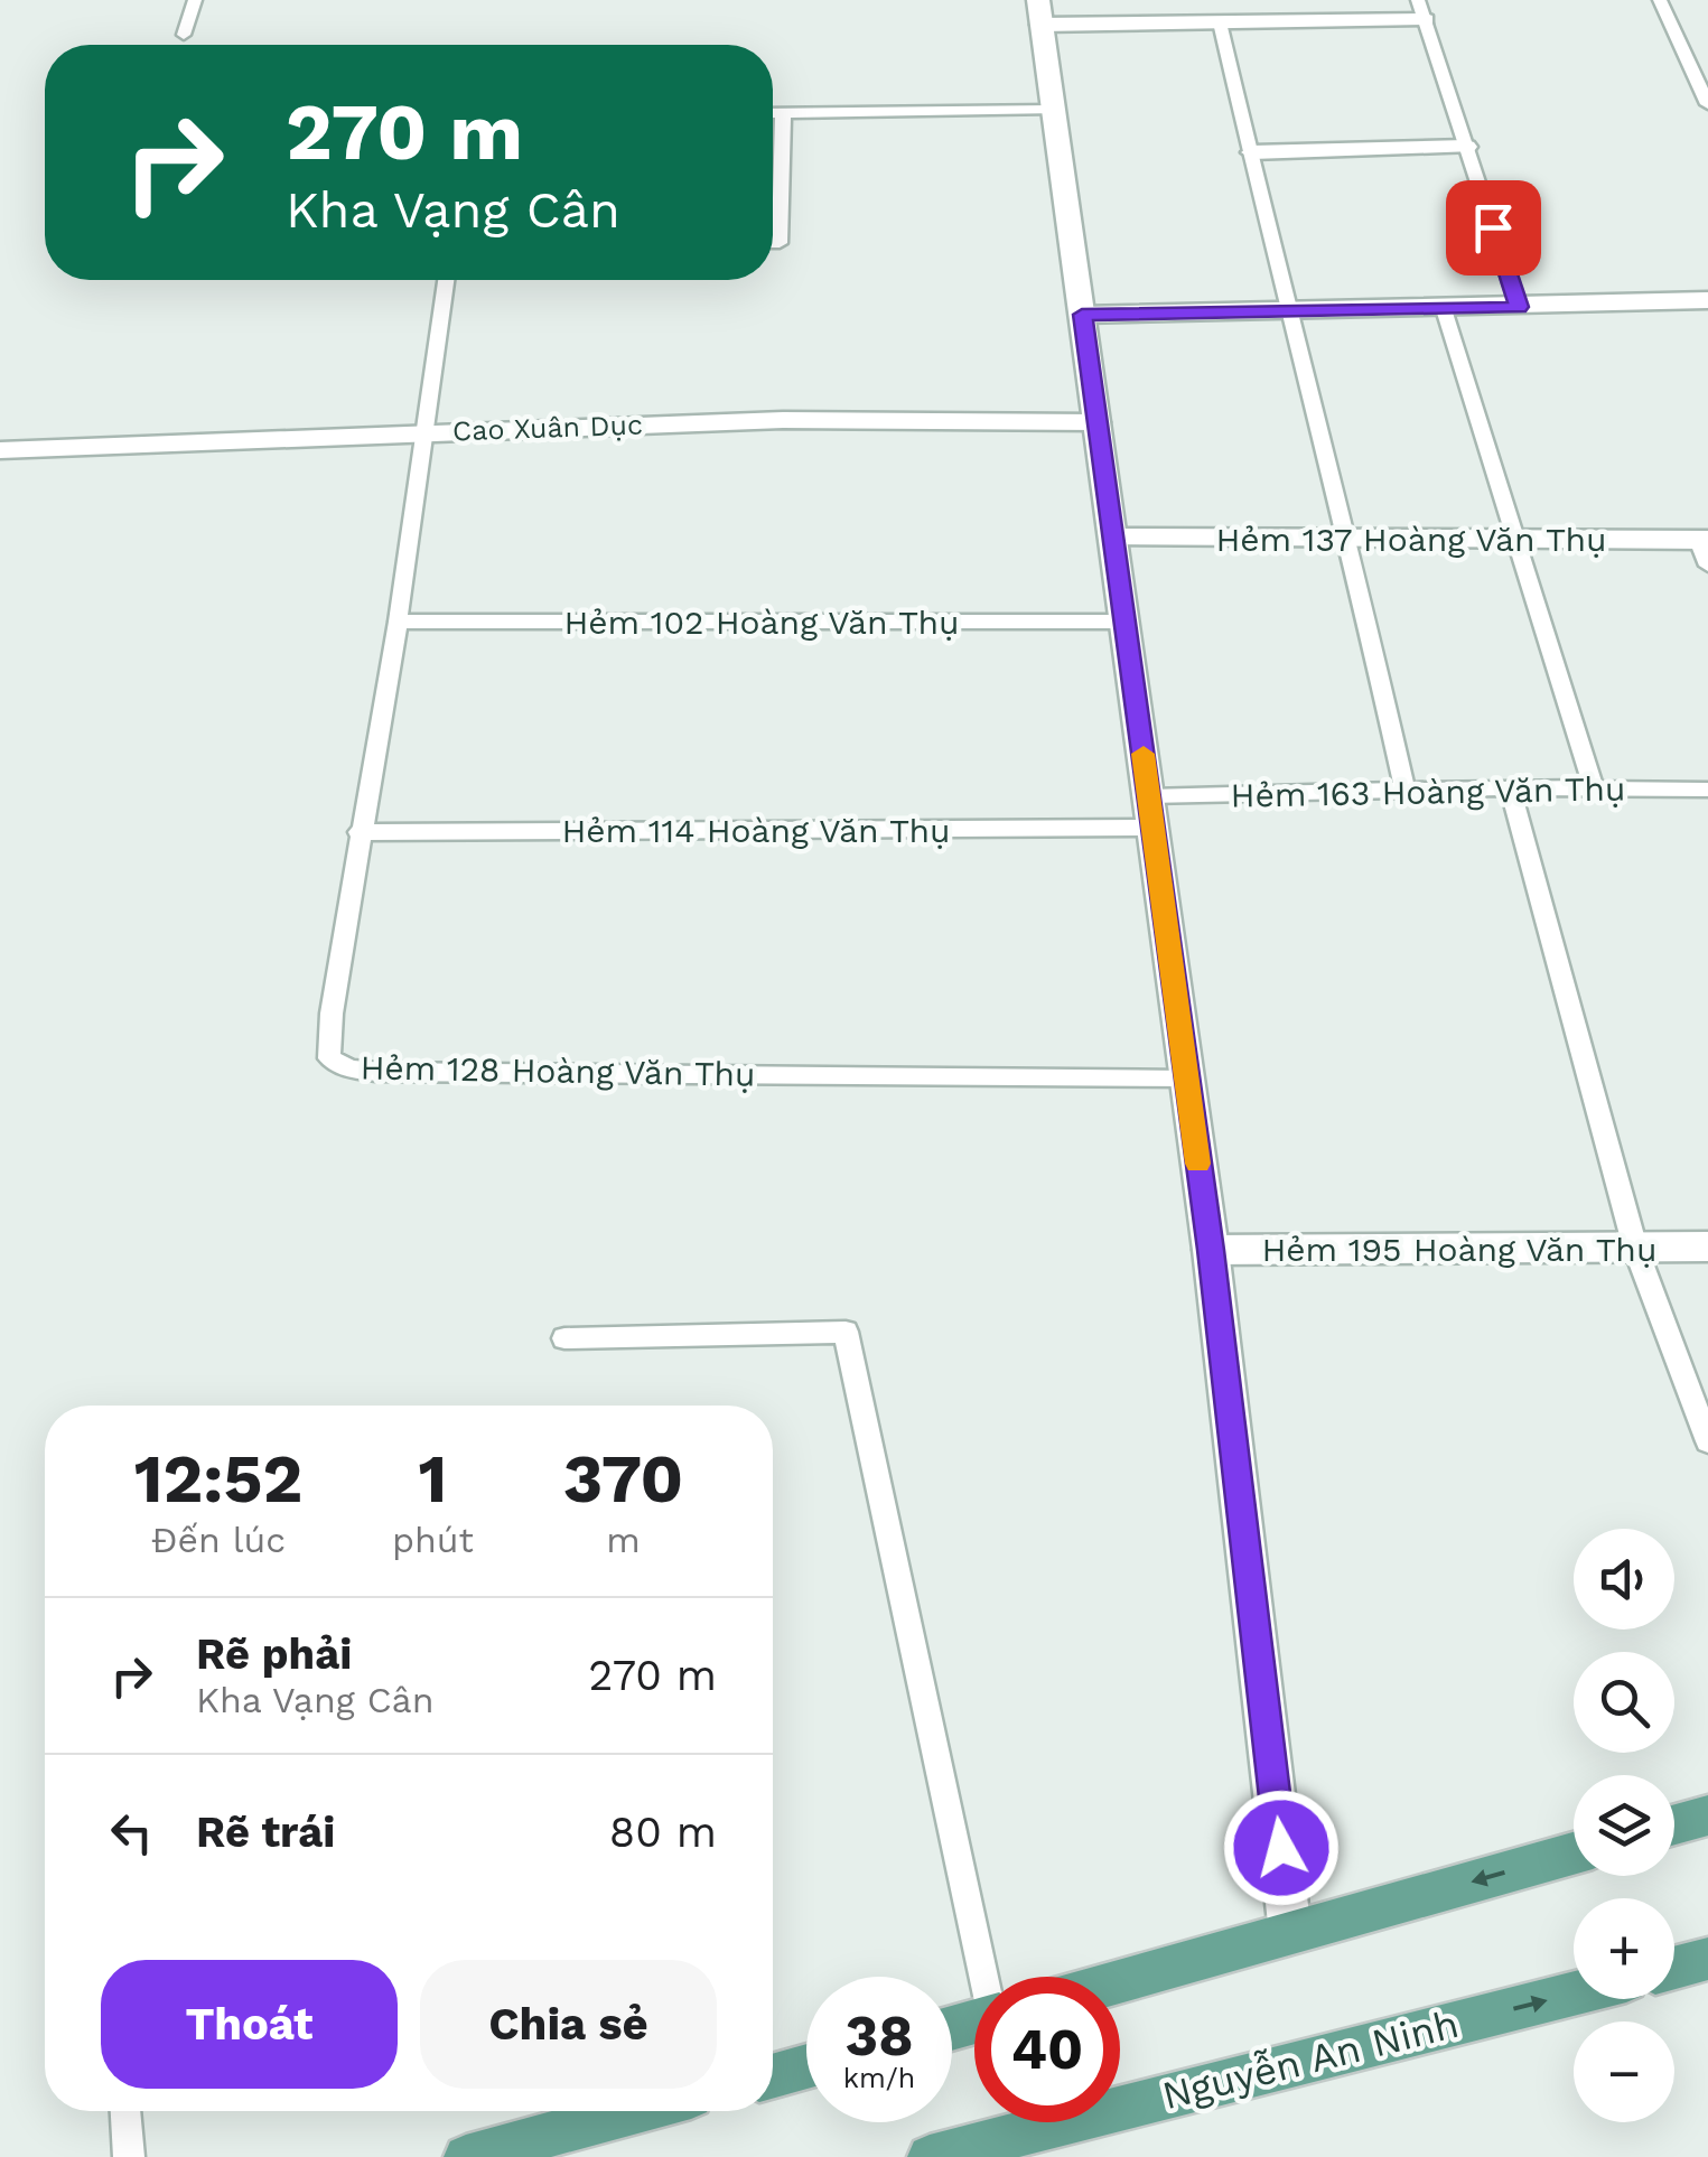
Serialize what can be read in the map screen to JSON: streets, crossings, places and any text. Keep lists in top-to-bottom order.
{
  "streets": {
    "main road": ["Nguyễn An Ninh"],
    "street": ["Cao Xuân Dục", "Hẻm 137 Hoàng Văn Thụ", "Hẻm 195 Hoàng Văn Thụ"],
    "lane": [
      "Hẻm 102 Hoàng Văn Thụ",
      "Hẻm 163 Hoàng Văn Thụ",
      "Hẻm 114 Hoàng Văn Thụ",
      "Hẻm 128 Hoàng Văn Thụ"
    ]
  },
  "crossings": [
    ["Cao Xuân Dục", "Hẻm 128 Hoàng Văn Thụ"],
    ["Hẻm 102 Hoàng Văn Thụ", "Hẻm 128 Hoàng Văn Thụ"],
    ["Hẻm 163 Hoàng Văn Thụ", "Hẻm 114 Hoàng Văn Thụ"],
    ["Hẻm 114 Hoàng Văn Thụ", "Hẻm 128 Hoàng Văn Thụ"]
  ],
  "page": {
    "turn": ["270 m", "Kha Vạng Cân"],
    "eta": [
      "12:52",
      "Đến lúc",
      "1",
      "phút",
      "370",
      "m"
    ],
    "map_buttons": ["+", "−"],
    "list": [
      {
        "name": "Rẽ phải",
        "note": "Kha Vạng Cân",
        "value": "270 m"
      },
      {
        "name": "Rẽ trái",
        "value": "80 m"
      }
    ],
    "buttons": ["Thoát", "Chia sẻ"],
    "speed": "38 km/h",
    "limit": "40"
  }
}
